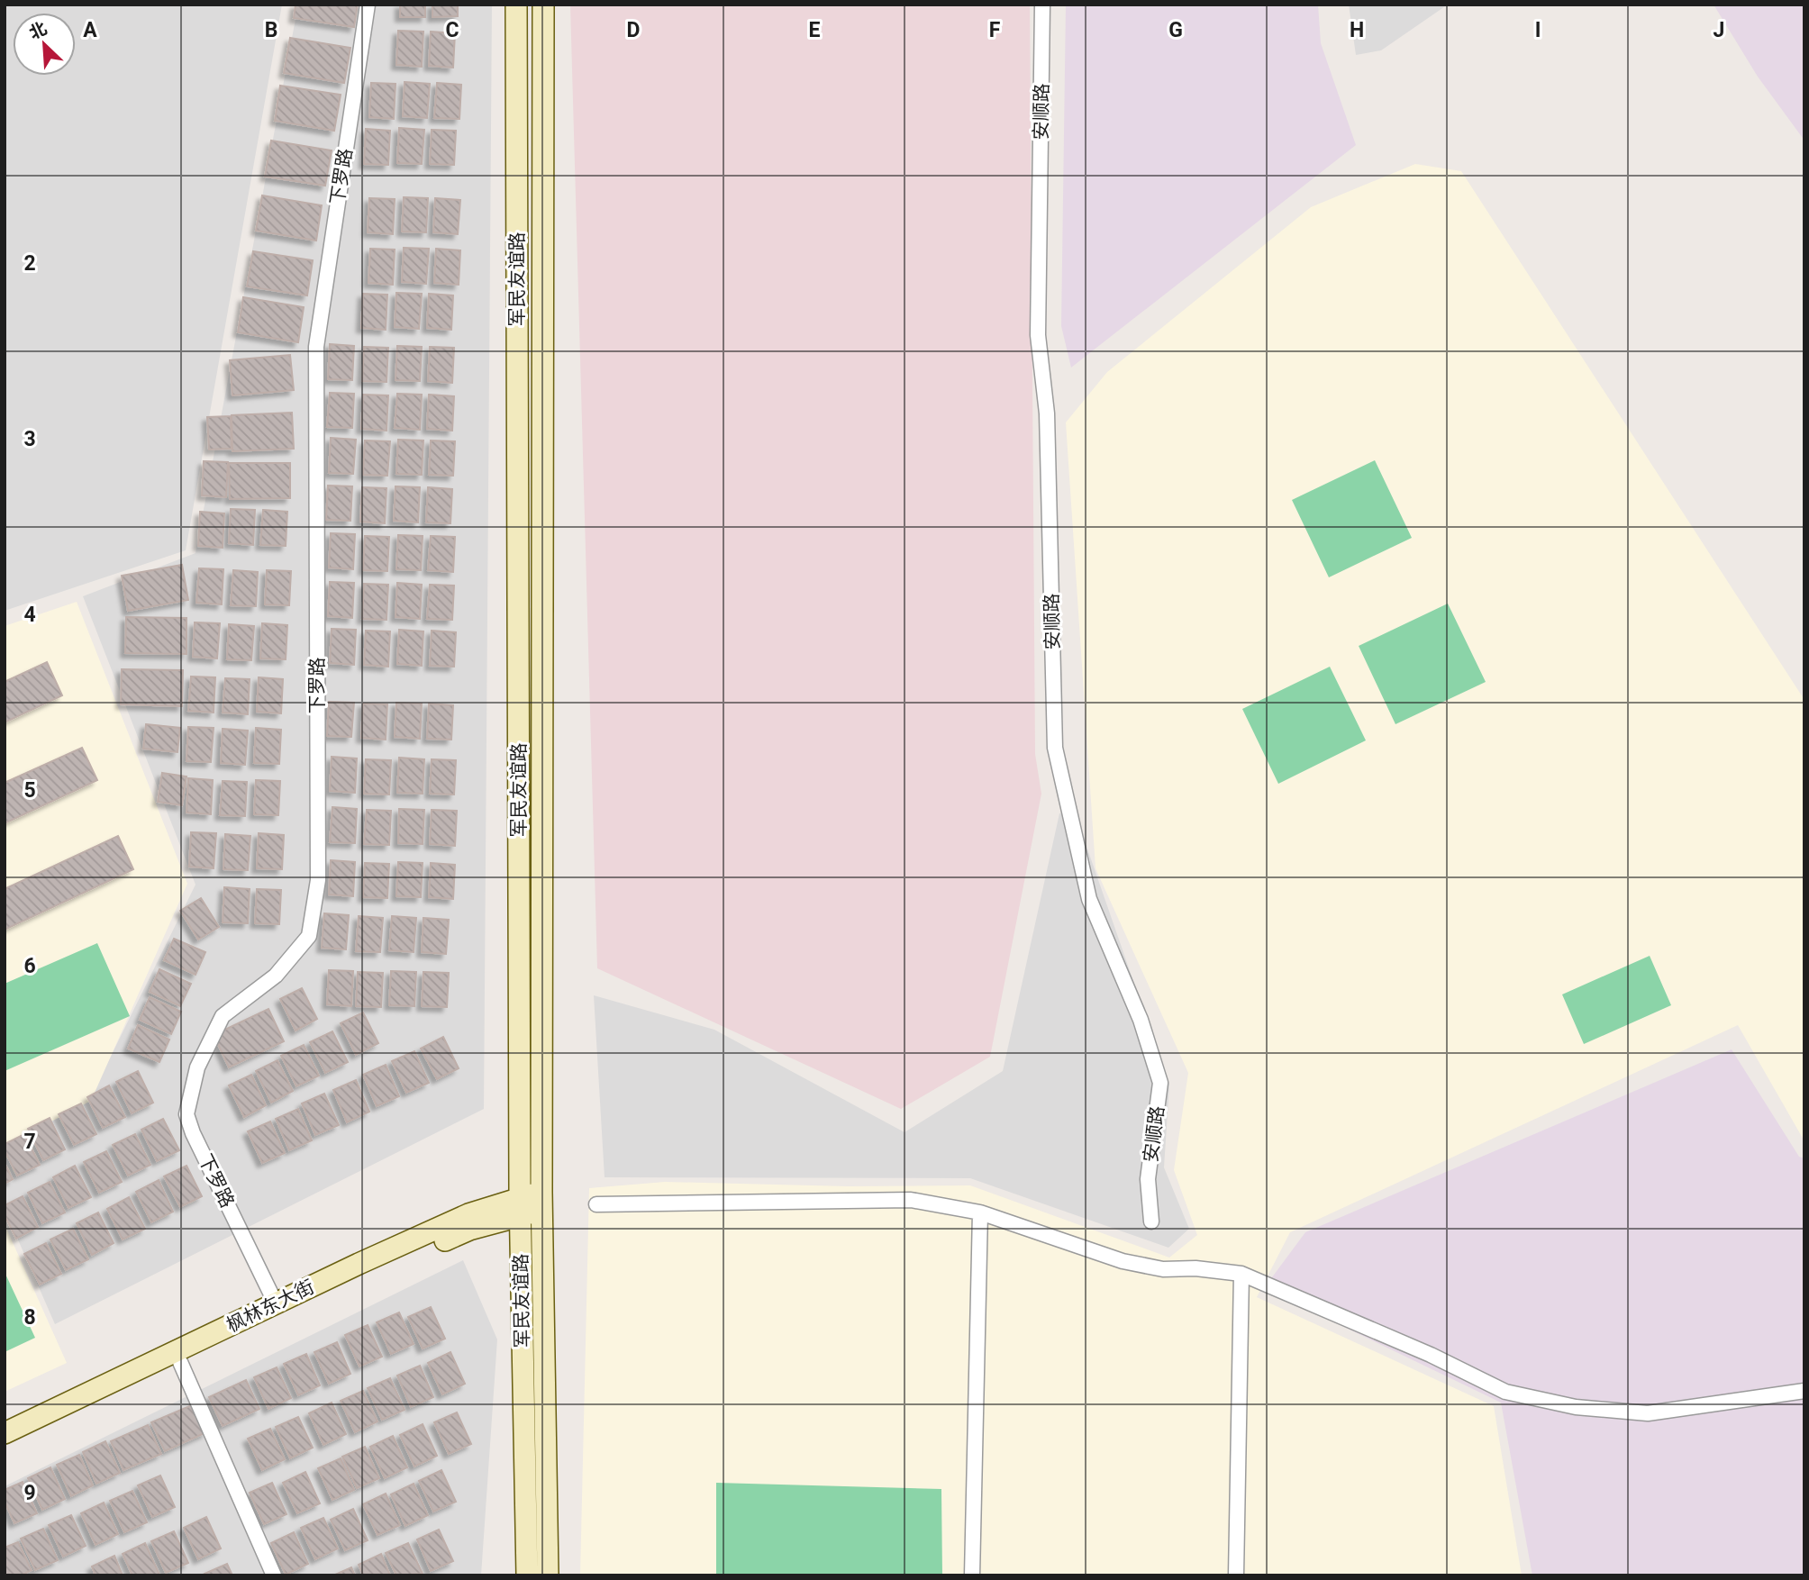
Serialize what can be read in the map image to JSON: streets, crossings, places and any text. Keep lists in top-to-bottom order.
{
  "streets": {
    "street": [
      "安顺路",
      "下罗路",
      "军民友谊路",
      "枫林东大街"
    ]
  },
  "crossings": [
    ["下罗路", "枫林东大街"],
    ["军民友谊路", "枫林东大街"]
  ],
  "north": "top left",
  "grid": {
    "columns": [
      "A",
      "B",
      "C",
      "D",
      "E",
      "F",
      "G",
      "H",
      "I",
      "J"
    ],
    "rows": [
      "2",
      "3",
      "4",
      "5",
      "6",
      "7",
      "8",
      "9"
    ]
  }
}
